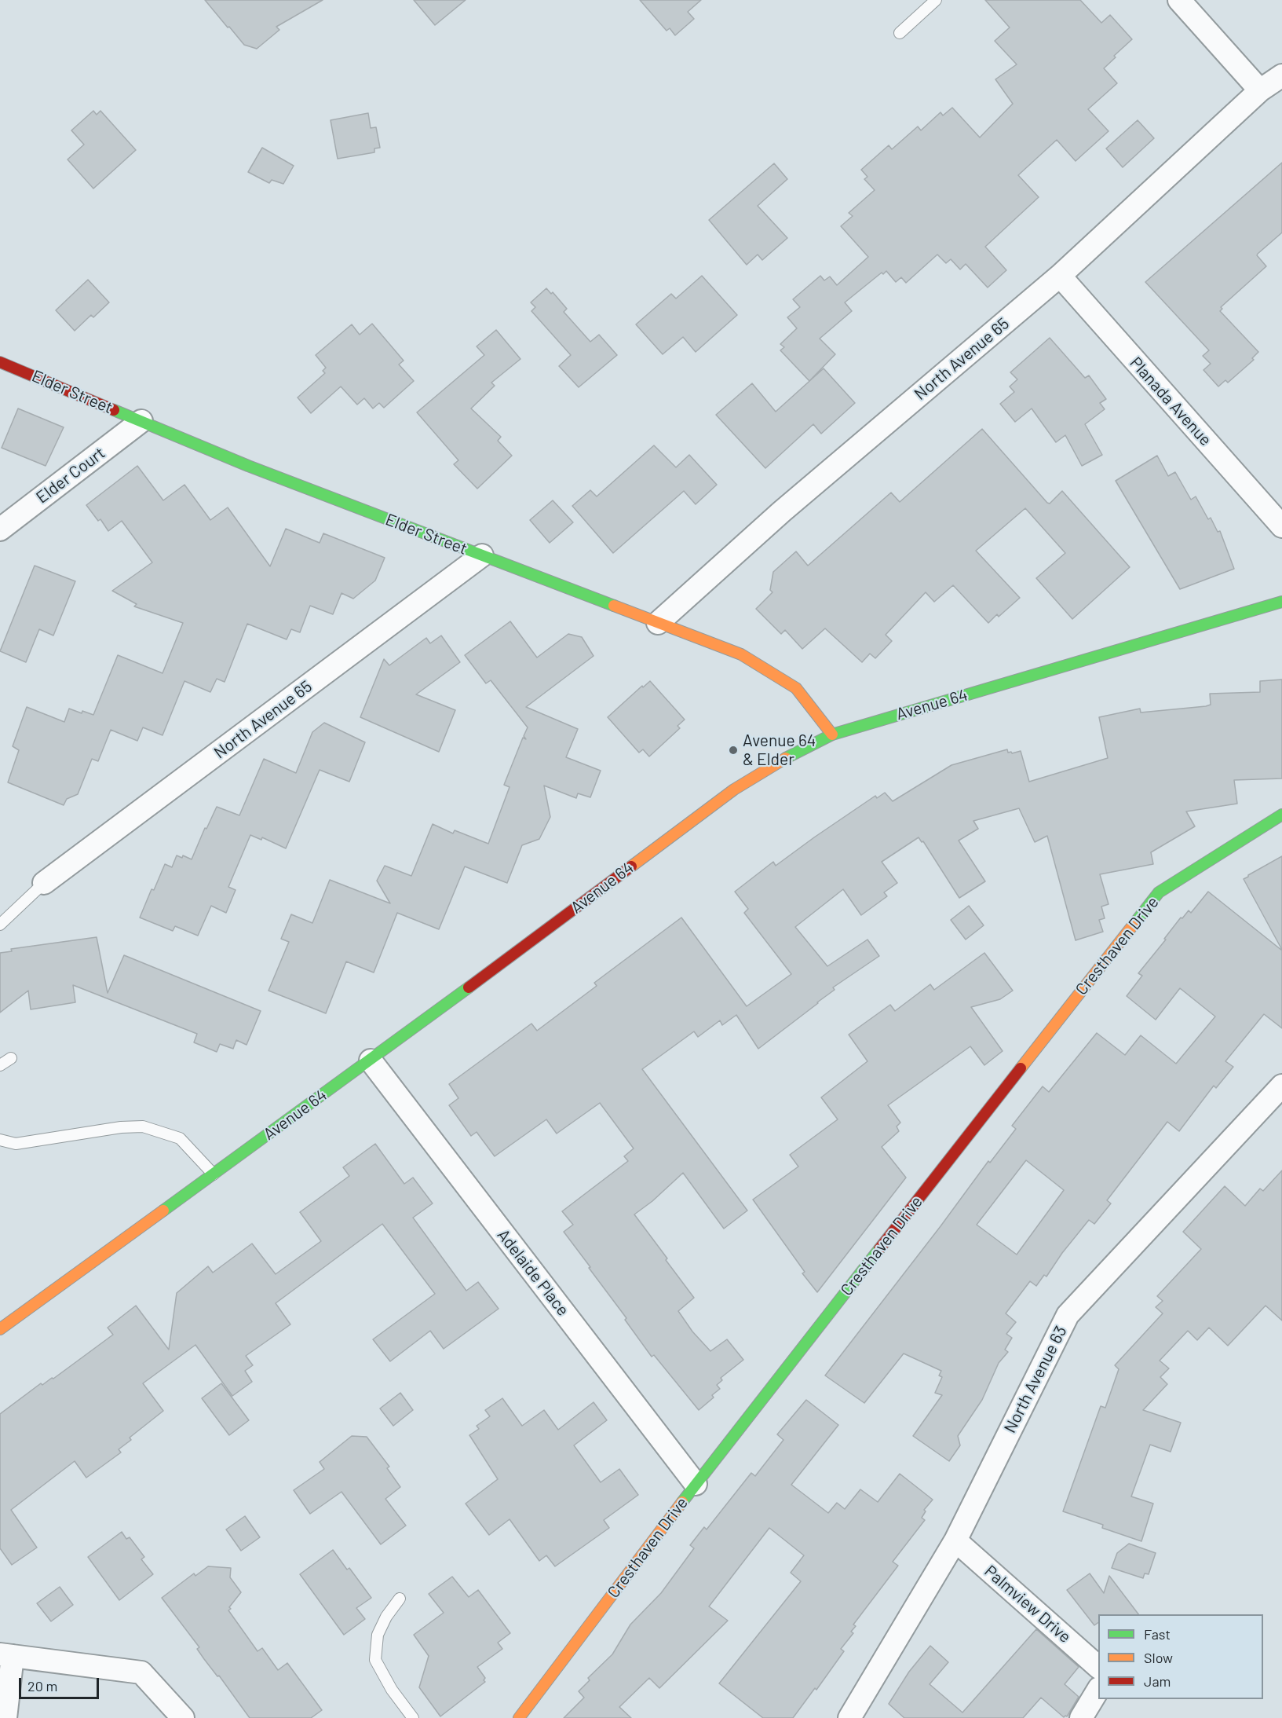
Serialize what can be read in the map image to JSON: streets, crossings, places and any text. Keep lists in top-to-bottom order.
{
  "streets": {
    "street": [
      "North Avenue 65",
      "Elder Street",
      "Planada Avenue",
      "Elder Court",
      "Avenue 64",
      "Cresthaven Drive",
      "Adelaide Place",
      "North Avenue 63",
      "Palmview Drive"
    ]
  },
  "crossings": [
    ["North Avenue 65", "Elder Street"],
    ["North Avenue 65", "Planada Avenue"],
    ["Elder Street", "Elder Court"],
    ["Elder Street", "Avenue 64"],
    ["Avenue 64", "Adelaide Place"],
    ["Cresthaven Drive", "Adelaide Place"],
    ["North Avenue 63", "Palmview Drive"]
  ],
  "places": ["Avenue 64 & Elder"],
  "legend": ["Fast", "Slow", "Jam"],
  "scale_bar": "20 m"
}
